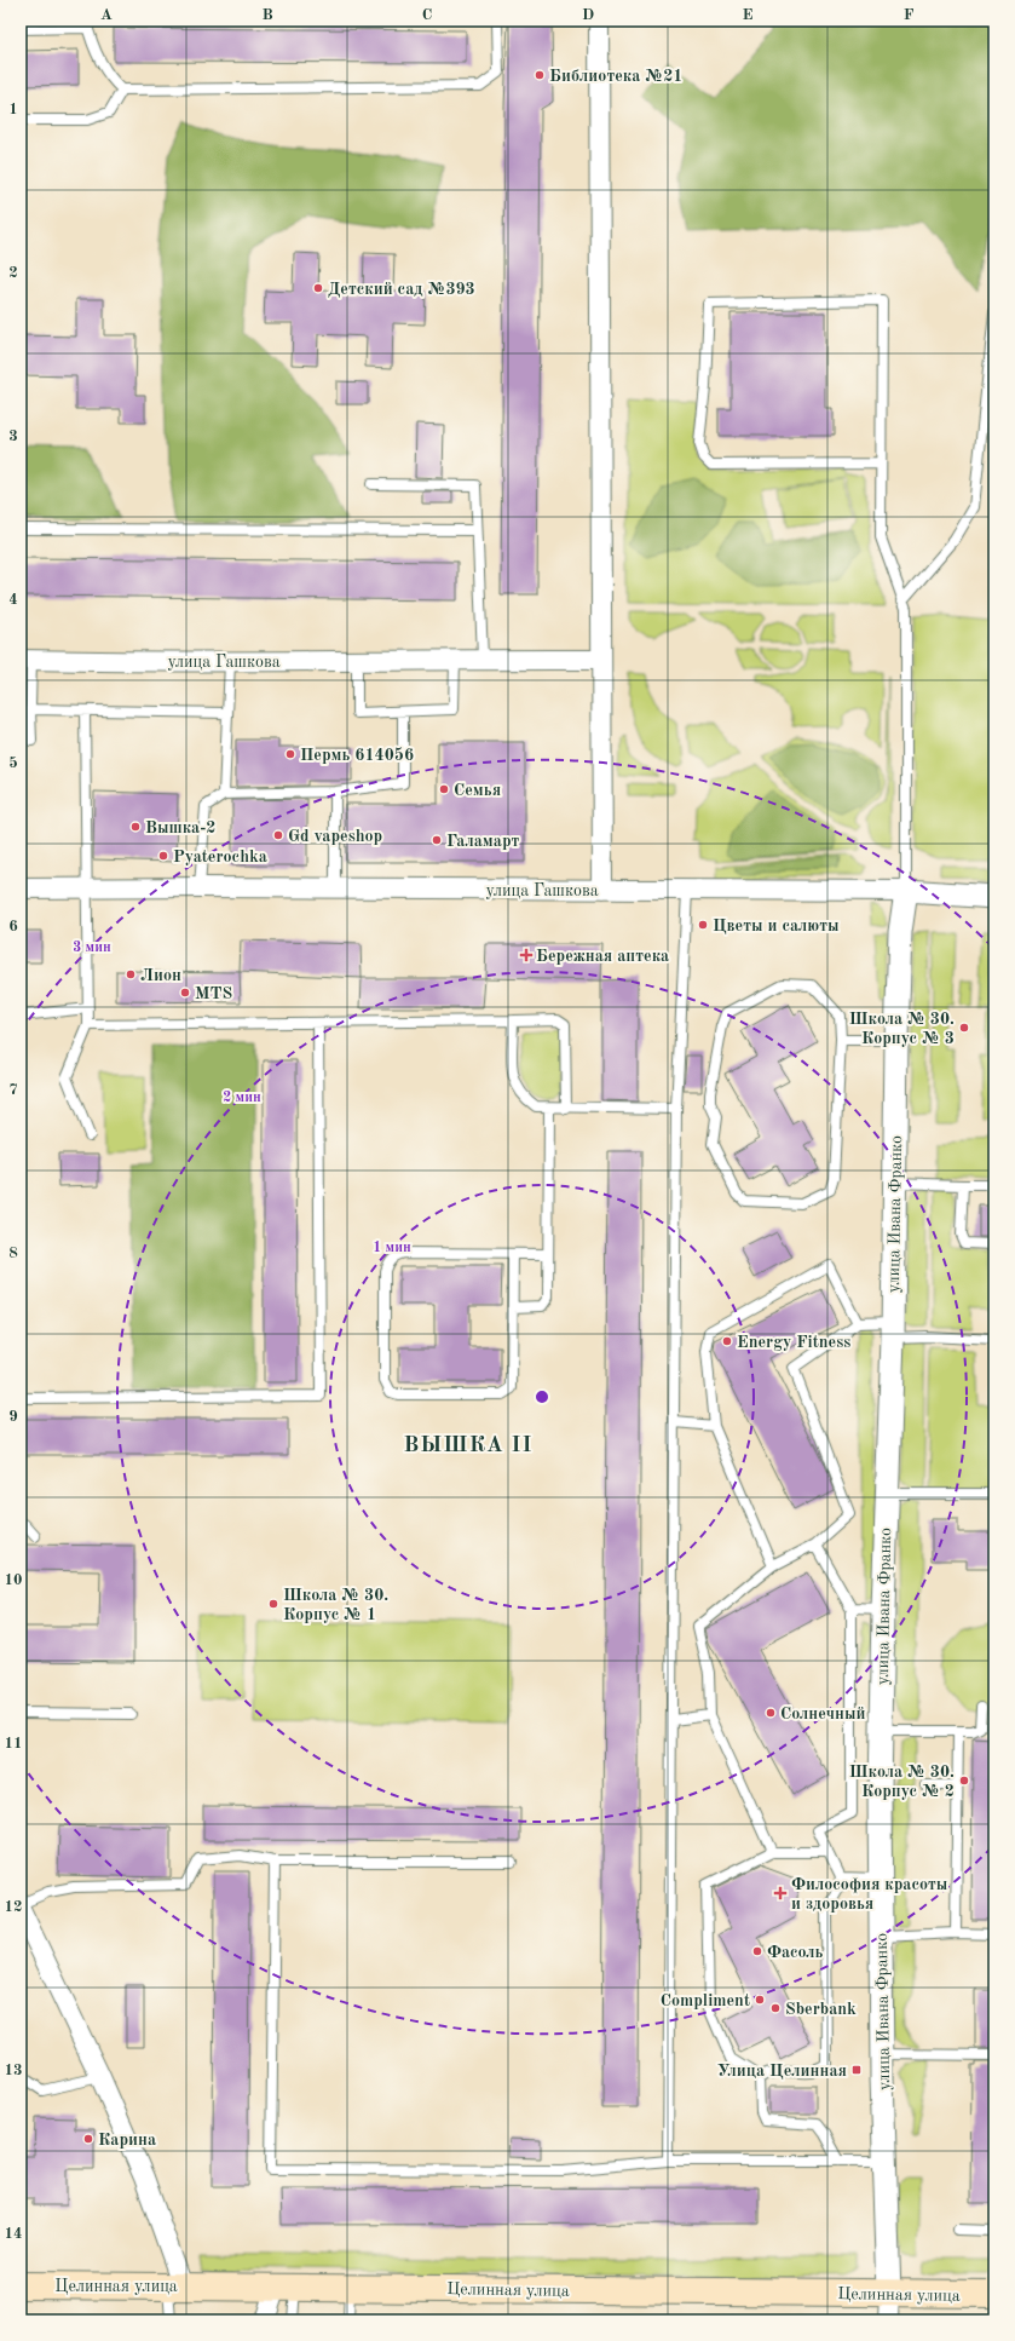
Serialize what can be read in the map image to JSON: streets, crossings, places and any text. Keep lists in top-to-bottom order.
{
  "streets": {
    "main road": ["Целинная улица"],
    "street": ["улица Гашкова", "улица Ивана Франко"]
  },
  "crossings": [
    ["улица Гашкова", "улица Ивана Франко"],
    ["улица Ивана Франко", "Целинная улица"]
  ],
  "districts": ["ВЫШКА II"],
  "places": {
    "other": [
      "Библиотека №21",
      "Детский сад №393",
      "Пермь 614056",
      "Семья",
      "Вышка-2",
      "Gd vapeshop",
      "Галамарт",
      "Pyaterochka",
      "Цветы и салюты",
      "Лион",
      "MTS",
      "Школа № 30. Корпус № 3",
      "Energy Fitness",
      "Школа № 30. Корпус № 1",
      "Солнечный",
      "Школа № 30. Корпус № 2",
      "Фасоль",
      "Compliment",
      "Sberbank",
      "Карина"
    ],
    "health": ["Бережная аптека", "Философия красоты и здоровья"],
    "transit": ["Улица Целинная"]
  },
  "grid": {
    "columns": [
      "A",
      "B",
      "C",
      "D",
      "E",
      "F"
    ],
    "rows": [
      "1",
      "2",
      "3",
      "4",
      "5",
      "6",
      "7",
      "8",
      "9",
      "10",
      "11",
      "12",
      "13",
      "14"
    ]
  },
  "rings": ["3 мин", "2 мин", "1 мин"]
}
